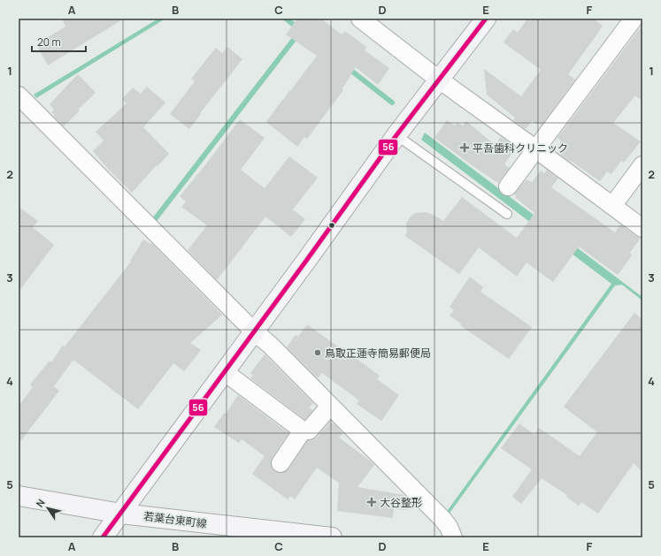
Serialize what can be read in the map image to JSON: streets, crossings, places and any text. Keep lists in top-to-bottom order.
{
  "streets": {
    "main road": ["若葉台東町線"]
  },
  "places": {
    "health": ["平吾歯科クリニック", "大谷整形"],
    "other": ["鳥取正蓮寺簡易郵便局"]
  },
  "lines": ["transit line 56"],
  "scale_bar": "20 m",
  "north": "top left",
  "grid": {
    "columns": [
      "A",
      "B",
      "C",
      "D",
      "E",
      "F"
    ],
    "rows": [
      "1",
      "2",
      "3",
      "4",
      "5"
    ]
  }
}
